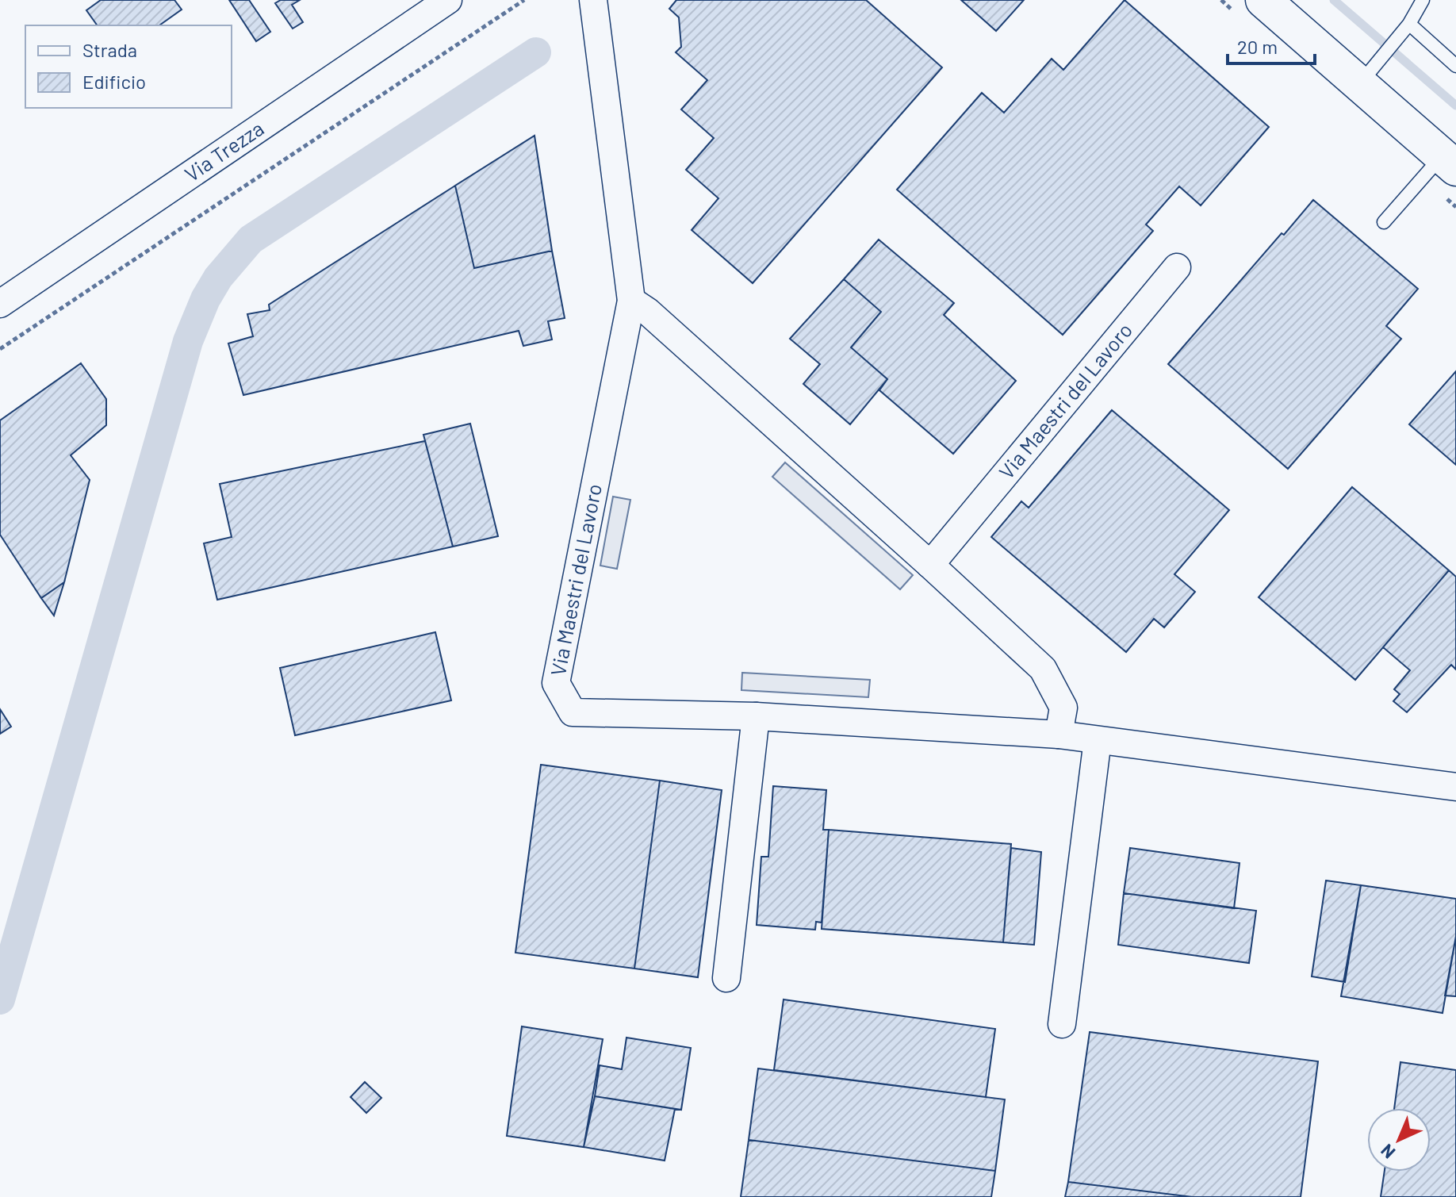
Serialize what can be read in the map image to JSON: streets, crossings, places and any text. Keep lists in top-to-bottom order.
{
  "streets": {
    "street": ["Via Trezza", "Via Maestri del Lavoro"]
  },
  "legend": ["Strada", "Edificio"],
  "scale_bar": "20 m",
  "north": "bottom left"
}
